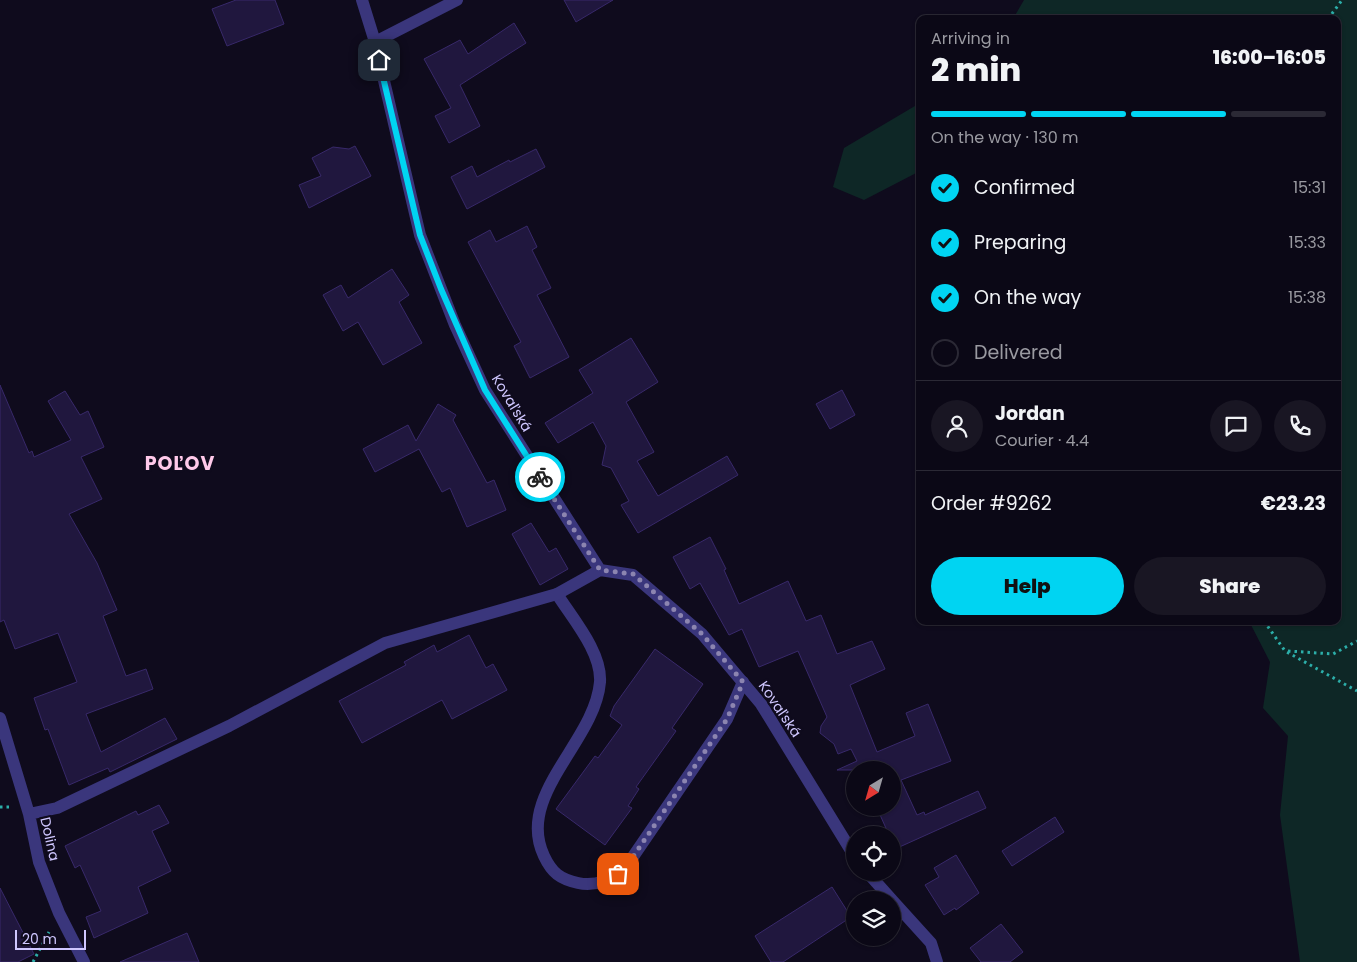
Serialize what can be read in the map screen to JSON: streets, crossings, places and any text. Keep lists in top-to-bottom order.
{
  "streets": {
    "street": ["Kovaľská", "Dolina"]
  },
  "districts": ["POĽOV"],
  "scale_bar": "20 m",
  "north": "bottom left",
  "page": {
    "heading": ["2 min", "Arriving in", "16:00–16:05"],
    "panel": [
      "Jordan",
      "Courier · 4.4",
      "Order #9262",
      "€23.23"
    ],
    "bar": "On the way · 130 m",
    "list": [
      ["Confirmed", "15:31"],
      ["Preparing", "15:33"],
      ["On the way", "15:38"],
      "Delivered"
    ],
    "buttons": ["Help", "Share"],
    "scale": "20 m"
  }
}
